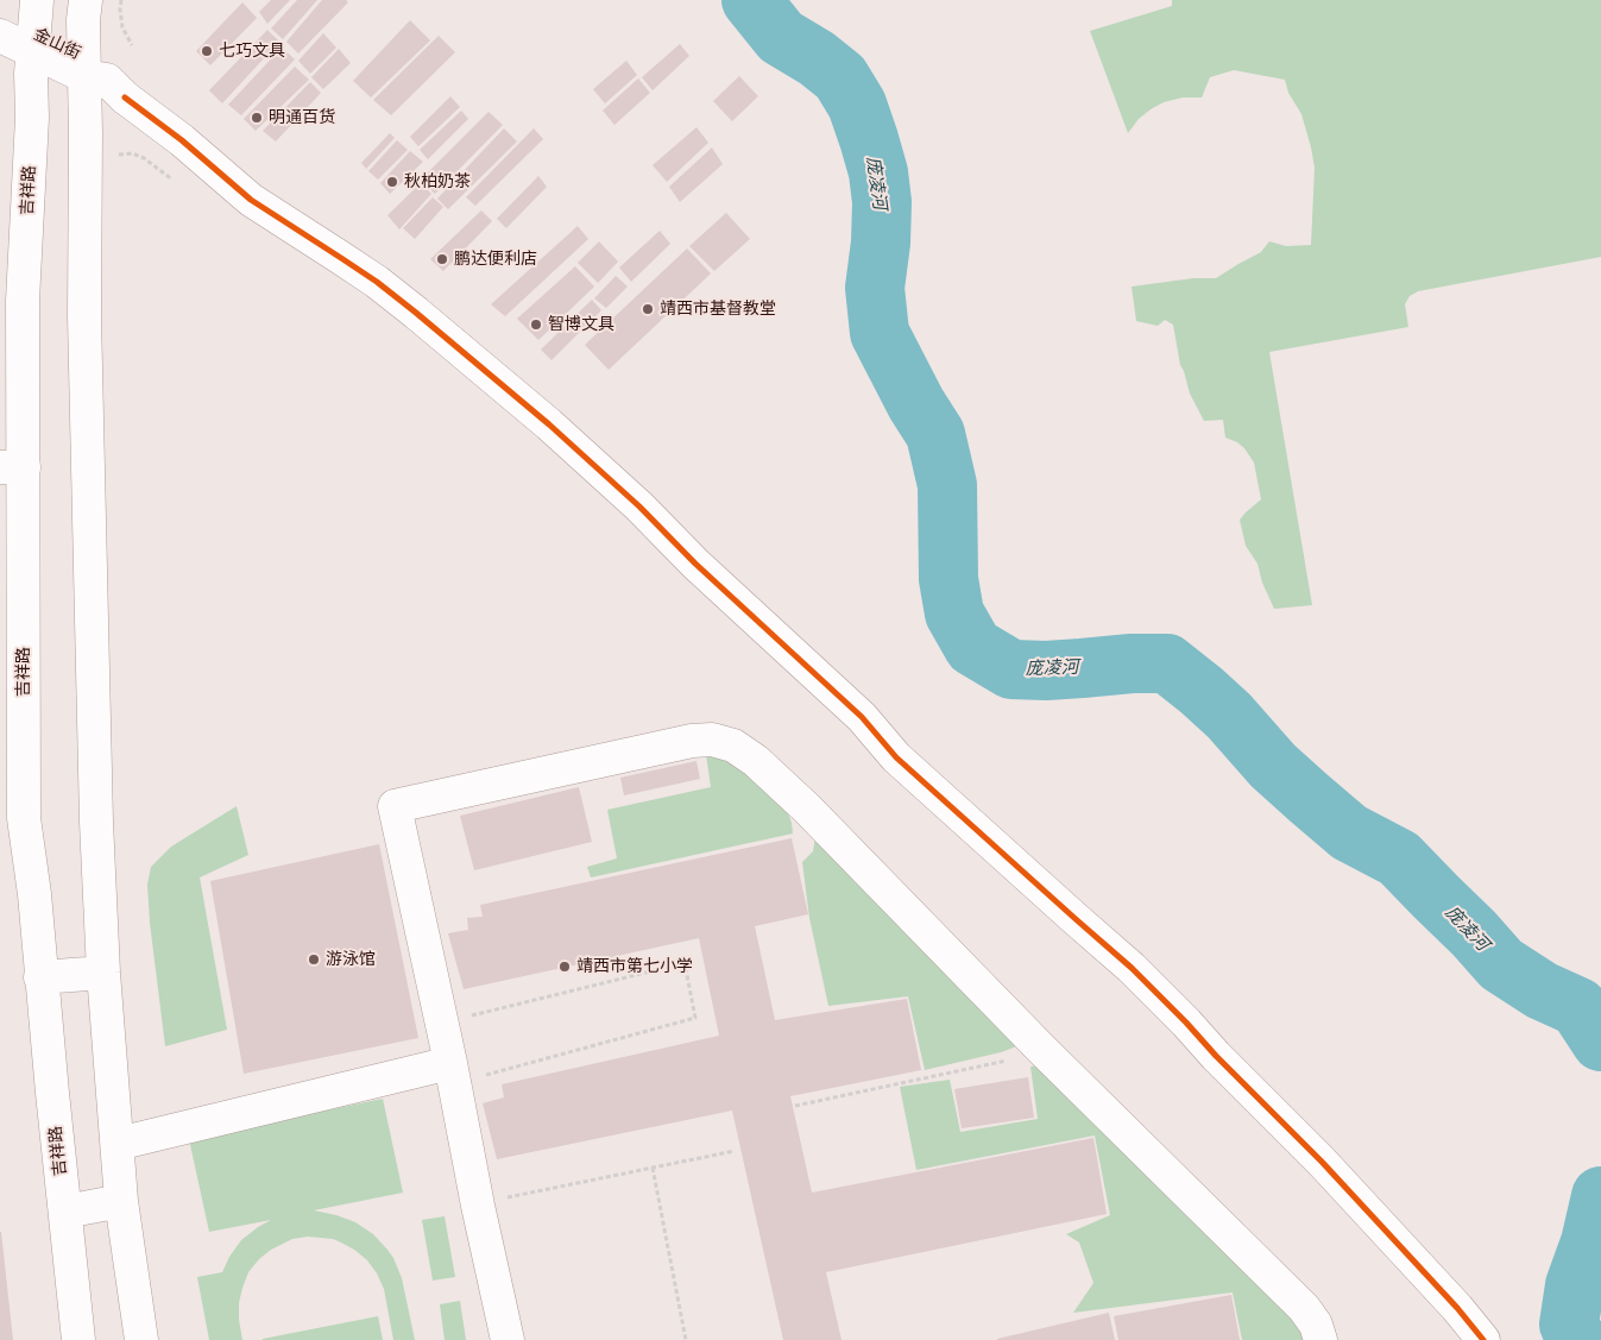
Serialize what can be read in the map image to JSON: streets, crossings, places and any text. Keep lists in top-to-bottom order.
{
  "streets": {
    "main road": ["金山街", "吉祥路"]
  },
  "crossings": [
    ["金山街", "吉祥路"]
  ],
  "water": ["庞凌河"],
  "places": [
    "七巧文具",
    "明通百货",
    "秋柏奶茶",
    "鹏达便利店",
    "靖西市基督教堂",
    "智博文具",
    "游泳馆",
    "靖西市第七小学"
  ]
}
